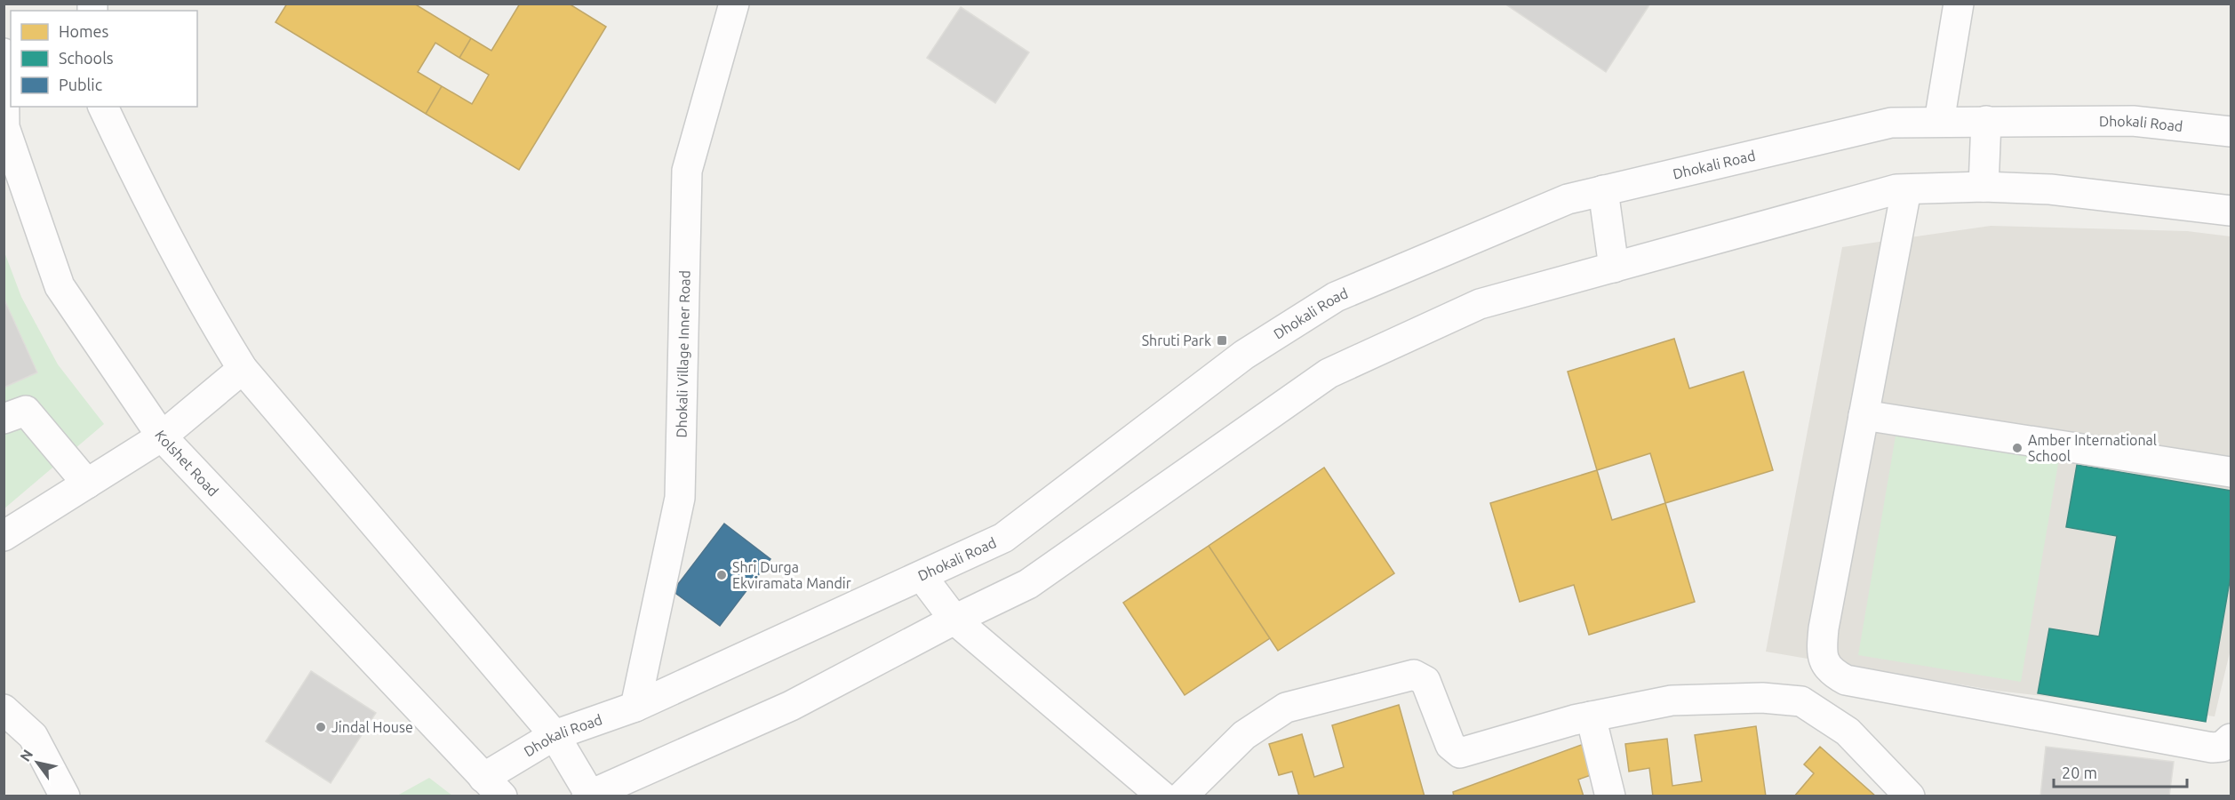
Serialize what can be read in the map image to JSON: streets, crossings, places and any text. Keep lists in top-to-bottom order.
{
  "streets": {
    "street": ["Dhokali Road", "Dhokali Village Inner Road", "Kolshet Road"]
  },
  "crossings": [
    ["Dhokali Road", "Dhokali Village Inner Road"],
    ["Dhokali Road", "Kolshet Road"]
  ],
  "places": {
    "transit": ["Shruti Park"],
    "other": ["Amber International School", "Shri Durga Ekviramata Mandir", "Jindal House"]
  },
  "legend": ["Homes", "Schools", "Public"],
  "scale_bar": "20 m",
  "north": "top left"
}
